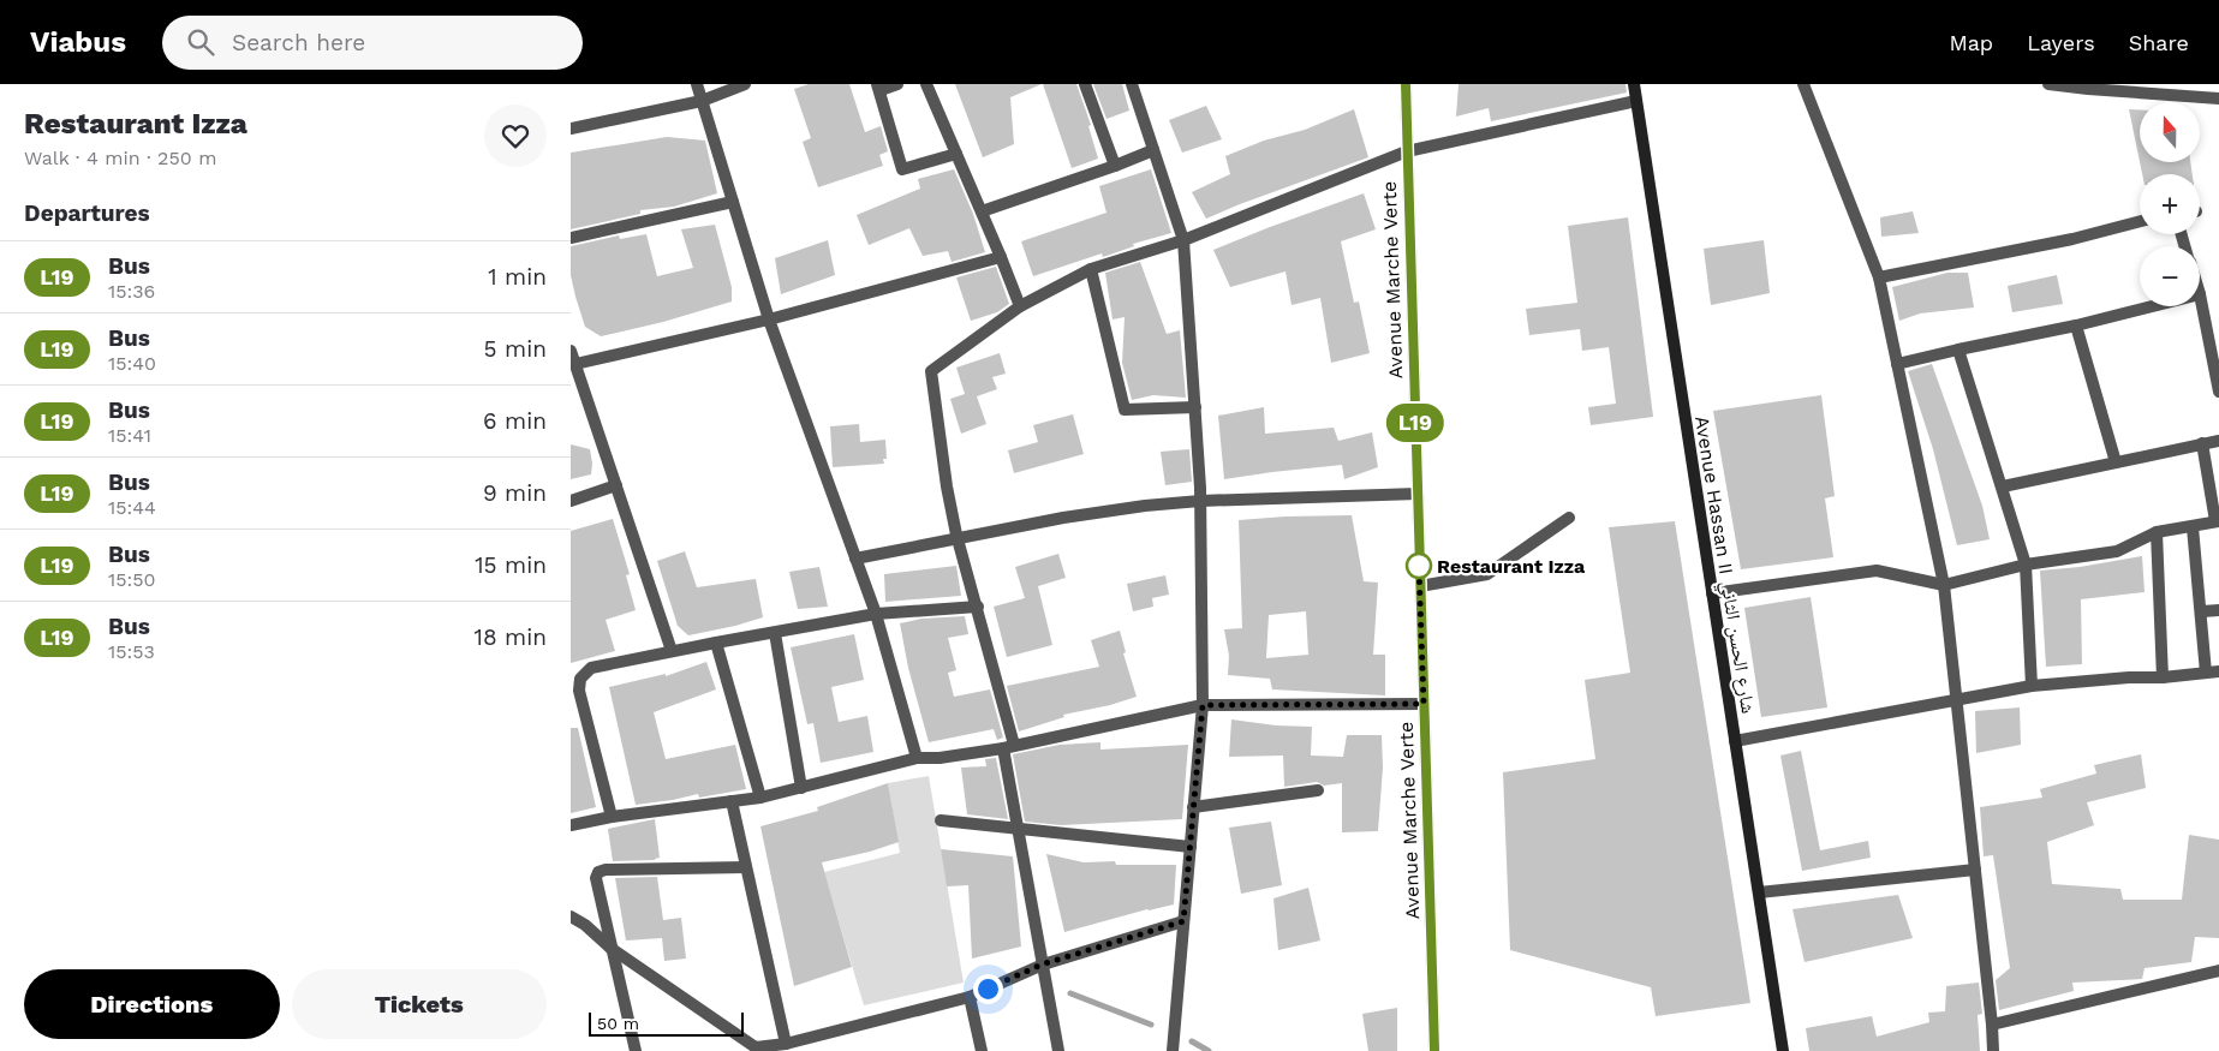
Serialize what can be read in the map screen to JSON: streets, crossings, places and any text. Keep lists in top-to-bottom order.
{
  "streets": {
    "street": ["Avenue Marche Verte", "Avenue Hassan II شارع الحسن الثاني"]
  },
  "places": ["Restaurant Izza"],
  "lines": ["bus line L19"],
  "scale_bar": "50 m",
  "north": "top",
  "page": {
    "header": "Viabus",
    "search": "Search here",
    "nav": ["Map", "Layers", "Share"],
    "heading": [
      ["Restaurant Izza", "Walk · 4 min · 250 m"],
      "Departures"
    ],
    "on_map": "L19",
    "map_buttons": ["+", "−"],
    "list": [
      {
        "mark": "L19",
        "name": "Bus",
        "note": "15:36",
        "value": "1 min"
      },
      {
        "mark": "L19",
        "name": "Bus",
        "note": "15:40",
        "value": "5 min"
      },
      {
        "mark": "L19",
        "name": "Bus",
        "note": "15:41",
        "value": "6 min"
      },
      {
        "mark": "L19",
        "name": "Bus",
        "note": "15:44",
        "value": "9 min"
      },
      {
        "mark": "L19",
        "name": "Bus",
        "note": "15:50",
        "value": "15 min"
      },
      {
        "mark": "L19",
        "name": "Bus",
        "note": "15:53",
        "value": "18 min"
      }
    ],
    "buttons": ["Directions", "Tickets"],
    "scale": "50 m"
  }
}
